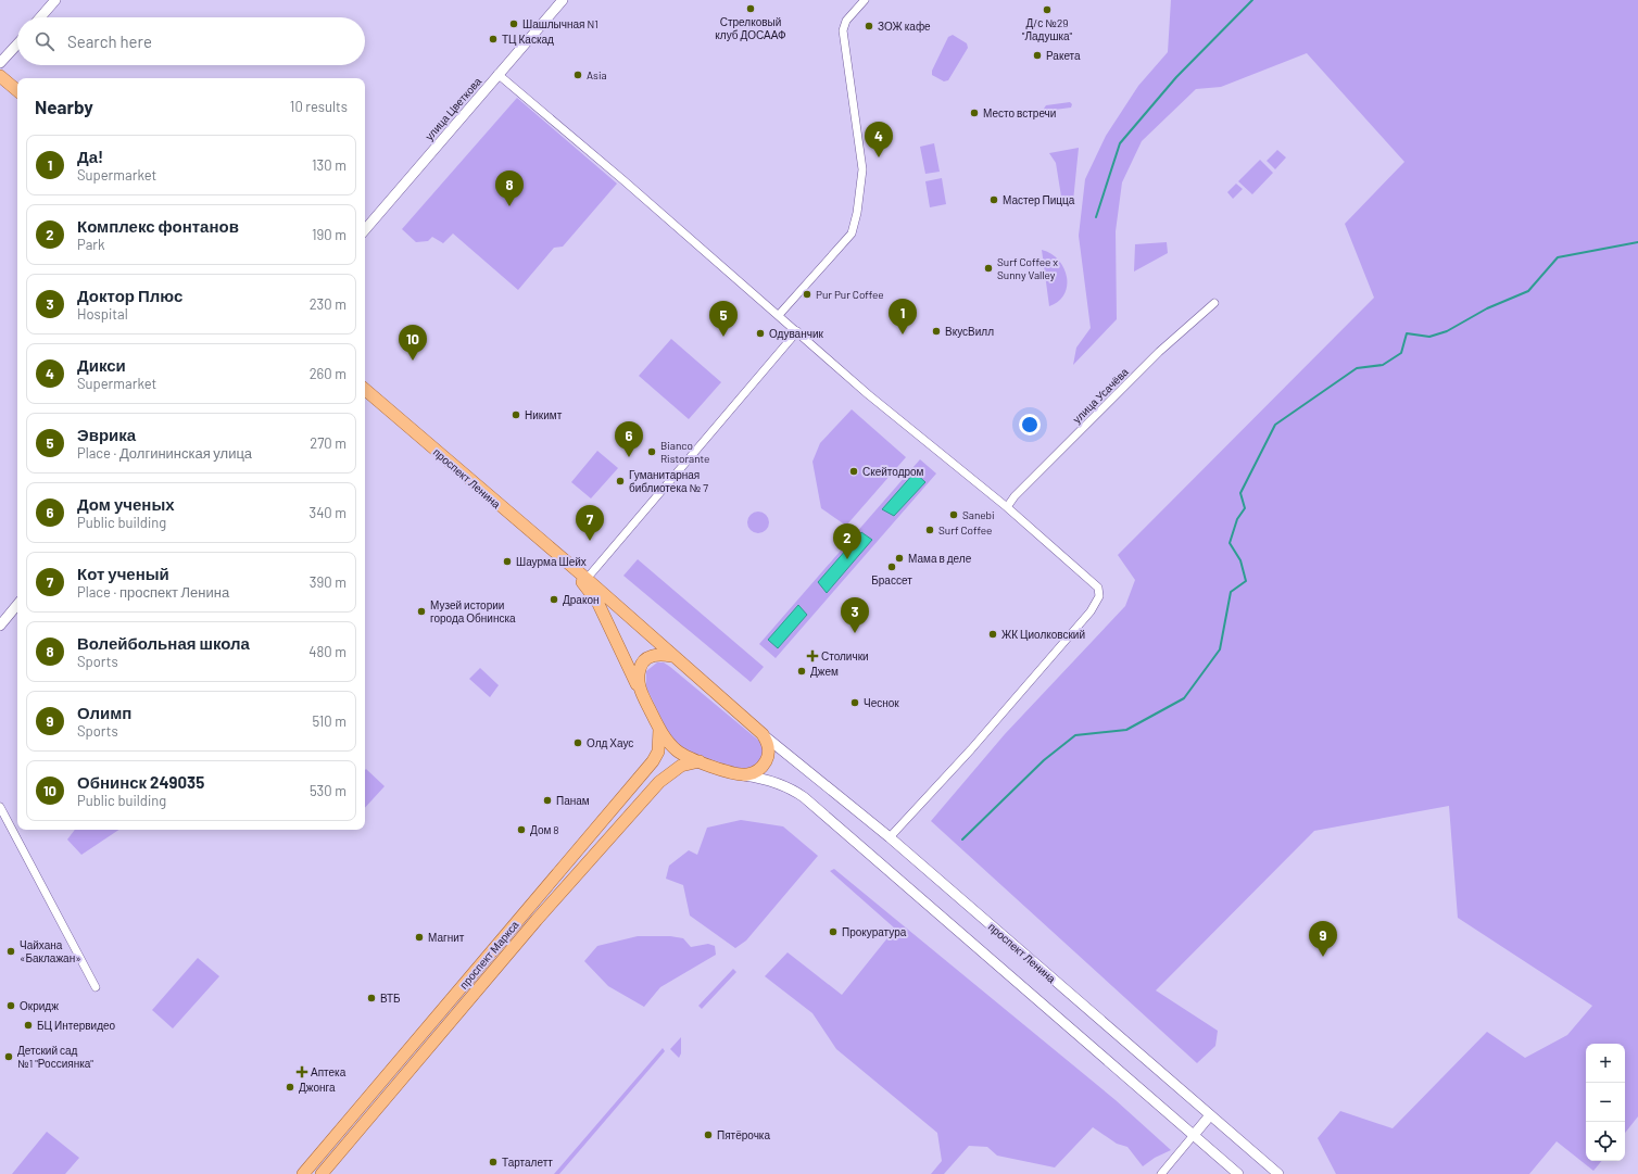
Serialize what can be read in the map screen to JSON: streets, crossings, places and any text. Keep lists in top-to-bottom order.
{
  "streets": {
    "main road": ["улица Цветкова", "проспект Ленина", "проспект Маркса"],
    "street": ["улица Усачёва"]
  },
  "crossings": [
    ["проспект Ленина", "проспект Маркса"]
  ],
  "places": {
    "other": [
      "Стрелковый клуб ДОСААФ",
      "Д/с №29 \"Ладушка\"",
      "Шашлычная N1",
      "ЗОЖ кафе",
      "ТЦ Каскад",
      "Ракета",
      "Asia",
      "Место встречи",
      "Мастер Пицца",
      "Surf Coffee x Sunny Valley",
      "Pur Pur Coffee",
      "ВкусВилл",
      "Одуванчик",
      "Никимт",
      "Bianco Ristorante",
      "Скейтодром",
      "Гуманитарная библиотека № 7",
      "Sanebi",
      "Surf Coffee",
      "Мама в деле",
      "Шаурма Шейх",
      "Брассет",
      "Дракон",
      "Музей истории города Обнинска",
      "ЖК Циолковский",
      "Джем",
      "Чеснок",
      "Олд Хаус",
      "Панам",
      "Дом 8",
      "Прокуратура",
      "Магнит",
      "Чайхана «Баклажан»",
      "ВТБ",
      "Окридж",
      "БЦ Интервидео",
      "Детский сад №1 \"Россиянка\"",
      "Джонга",
      "Пятёрочка",
      "Тарталетт"
    ],
    "health": ["Столички", "Аптека"]
  },
  "page": {
    "search": "Search here",
    "heading": ["Nearby", "10 results"],
    "pins": [
      "4",
      "8",
      "1",
      "5",
      "10",
      "6",
      "7",
      "2",
      "3",
      "9"
    ],
    "list": [
      {
        "mark": "1",
        "name": "Да!",
        "note": "Supermarket",
        "value": "130 m"
      },
      {
        "mark": "2",
        "name": "Комплекс фонтанов",
        "note": "Park",
        "value": "190 m"
      },
      {
        "mark": "3",
        "name": "Доктор Плюс",
        "note": "Hospital",
        "value": "230 m"
      },
      {
        "mark": "4",
        "name": "Дикси",
        "note": "Supermarket",
        "value": "260 m"
      },
      {
        "mark": "5",
        "name": "Эврика",
        "note": "Place · Долгининская улица",
        "value": "270 m"
      },
      {
        "mark": "6",
        "name": "Дом ученых",
        "note": "Public building",
        "value": "340 m"
      },
      {
        "mark": "7",
        "name": "Кот ученый",
        "note": "Place · проспект Ленина",
        "value": "390 m"
      },
      {
        "mark": "8",
        "name": "Волейбольная школа",
        "note": "Sports",
        "value": "480 m"
      },
      {
        "mark": "9",
        "name": "Олимп",
        "note": "Sports",
        "value": "510 m"
      },
      {
        "mark": "10",
        "name": "Обнинск 249035",
        "note": "Public building",
        "value": "530 m"
      }
    ],
    "map_buttons": ["+", "−"]
  }
}
